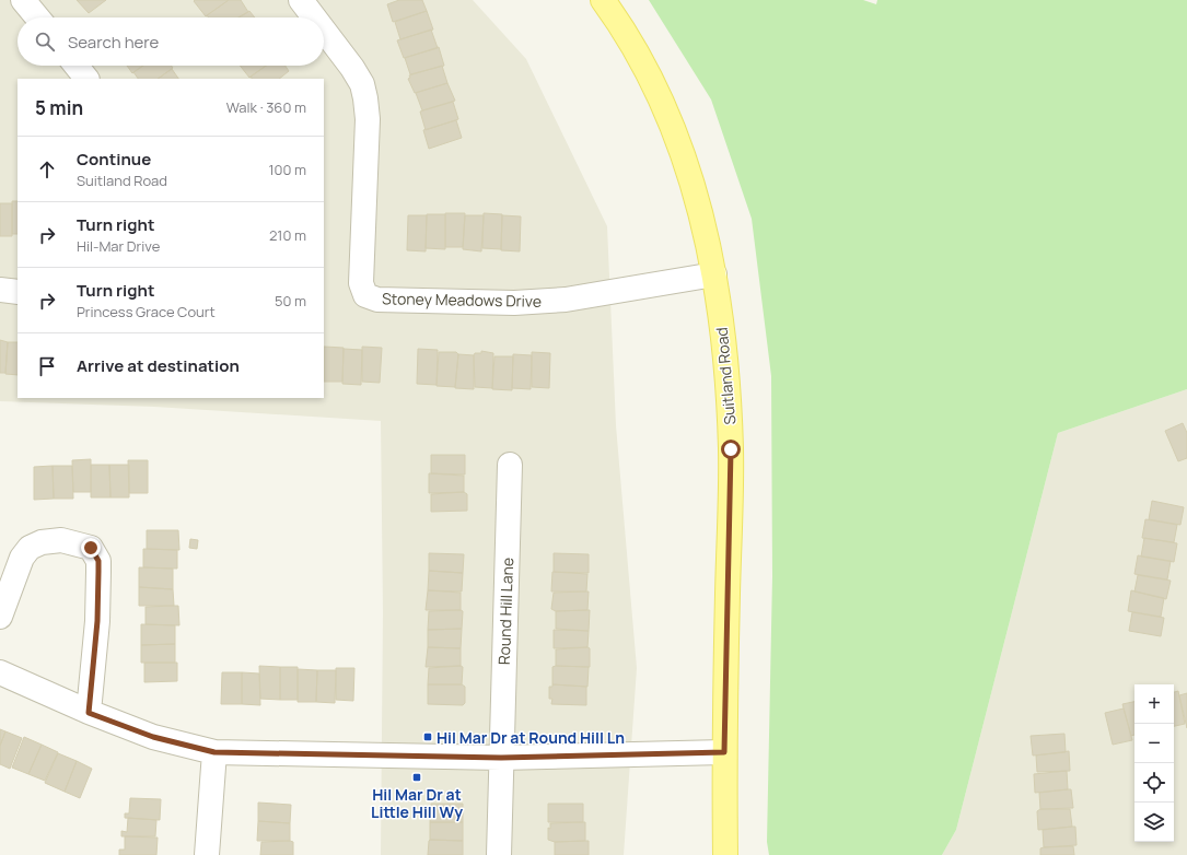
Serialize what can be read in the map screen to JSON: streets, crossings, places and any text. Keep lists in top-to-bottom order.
{
  "streets": {
    "main road": ["Suitland Road"],
    "street": ["Stoney Meadows Drive", "Round Hill Lane"]
  },
  "crossings": [
    ["Stoney Meadows Drive", "Suitland Road"]
  ],
  "places": {
    "transit": ["Hil Mar Dr at Round Hill Ln", "Hil Mar Dr at Little Hill Wy"]
  },
  "page": {
    "search": "Search here",
    "heading": ["5 min", "Walk · 360 m"],
    "list": [
      ["Continue", "Suitland Road", "100 m"],
      ["Turn right", "Hil-Mar Drive", "210 m"],
      ["Turn right", "Princess Grace Court", "50 m"],
      "Arrive at destination"
    ],
    "map_buttons": ["+", "−"]
  }
}
